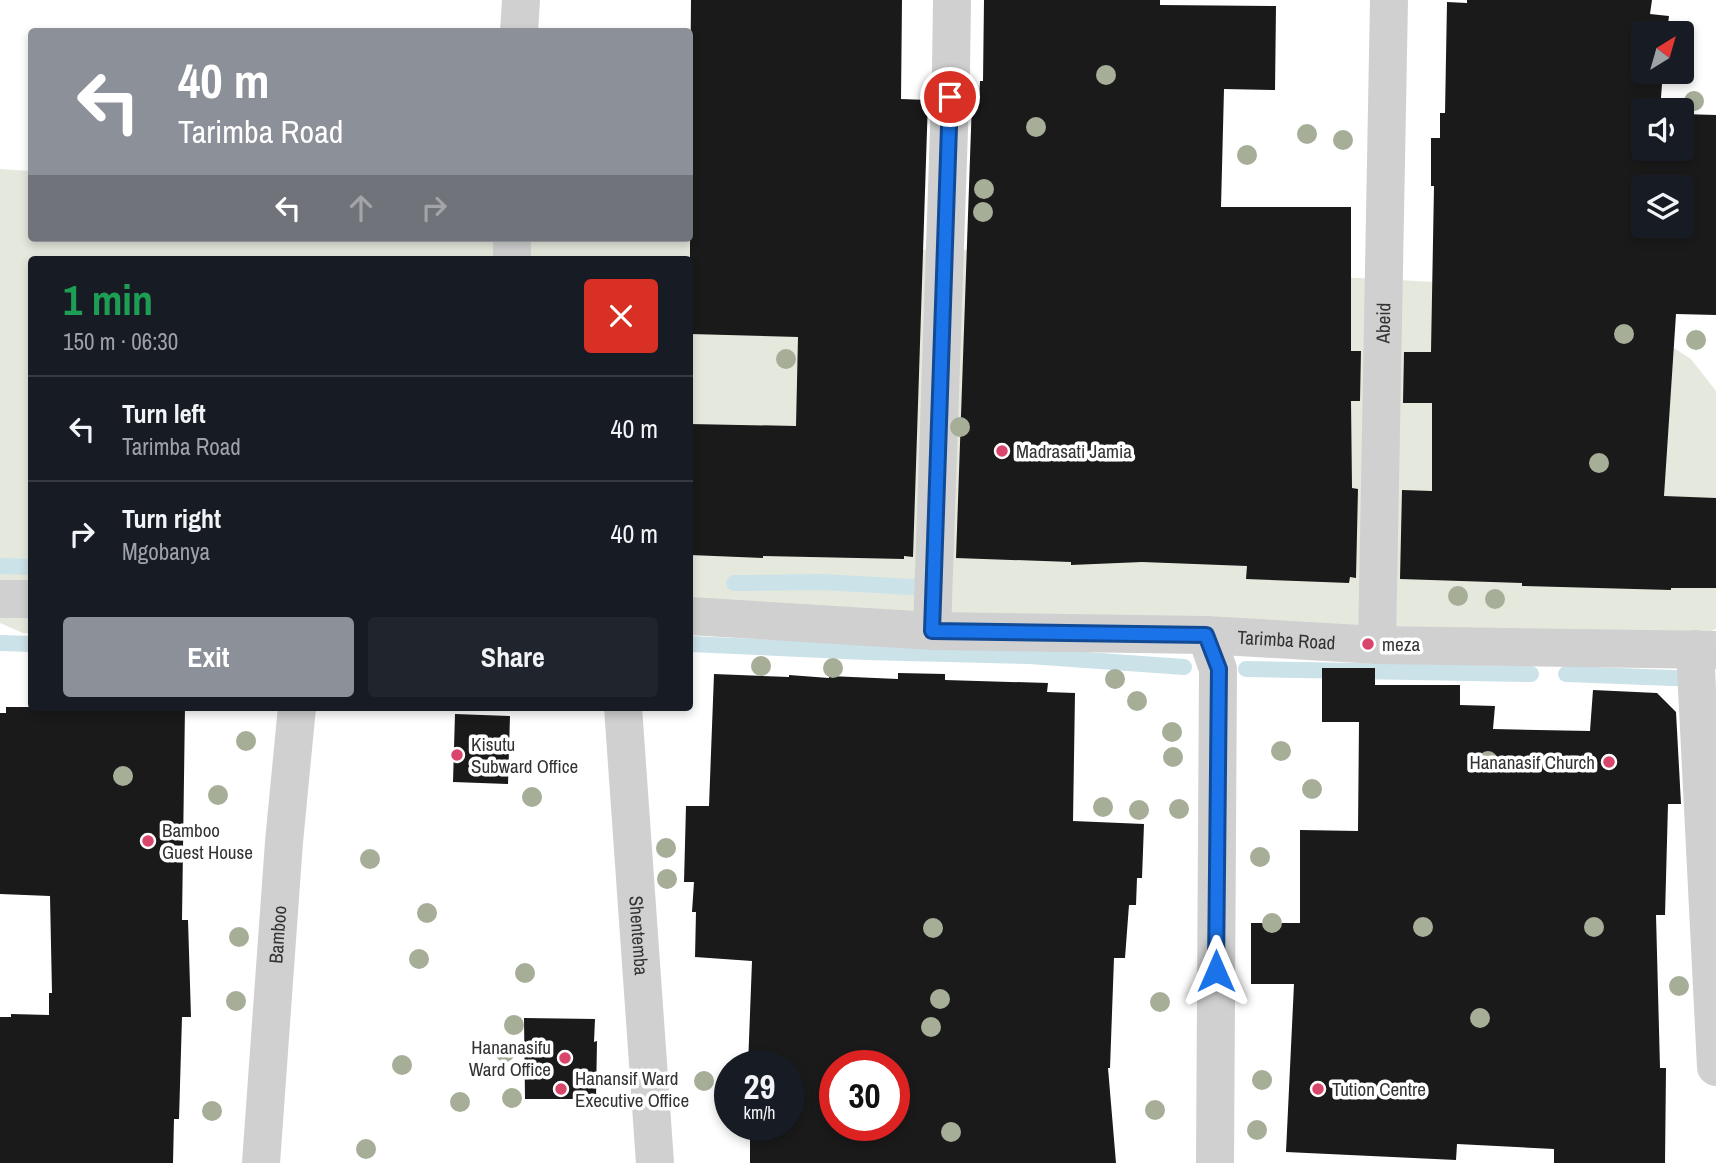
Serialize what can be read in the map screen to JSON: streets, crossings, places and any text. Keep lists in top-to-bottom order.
{
  "streets": {
    "street": [
      "Abeid",
      "Tarimba Road",
      "Bamboo",
      "Shentemba"
    ]
  },
  "crossings": [
    ["Abeid", "Tarimba Road"]
  ],
  "places": [
    "Madrasati Jamia",
    "meza",
    "Kisutu Subward Office",
    "Hananasif Church",
    "Bamboo Guest House",
    "Hananasifu Ward Office",
    "Hanansif Ward Executive Office",
    "Tution Centre"
  ],
  "north": "top right",
  "page": {
    "turn": ["40 m", "Tarimba Road"],
    "heading": ["1 min", "150 m · 06:30"],
    "list": [
      {
        "name": "Turn left",
        "note": "Tarimba Road",
        "value": "40 m"
      },
      {
        "name": "Turn right",
        "note": "Mgobanya",
        "value": "40 m"
      }
    ],
    "buttons": ["Exit", "Share"],
    "speed": "29 km/h",
    "limit": "30"
  }
}
